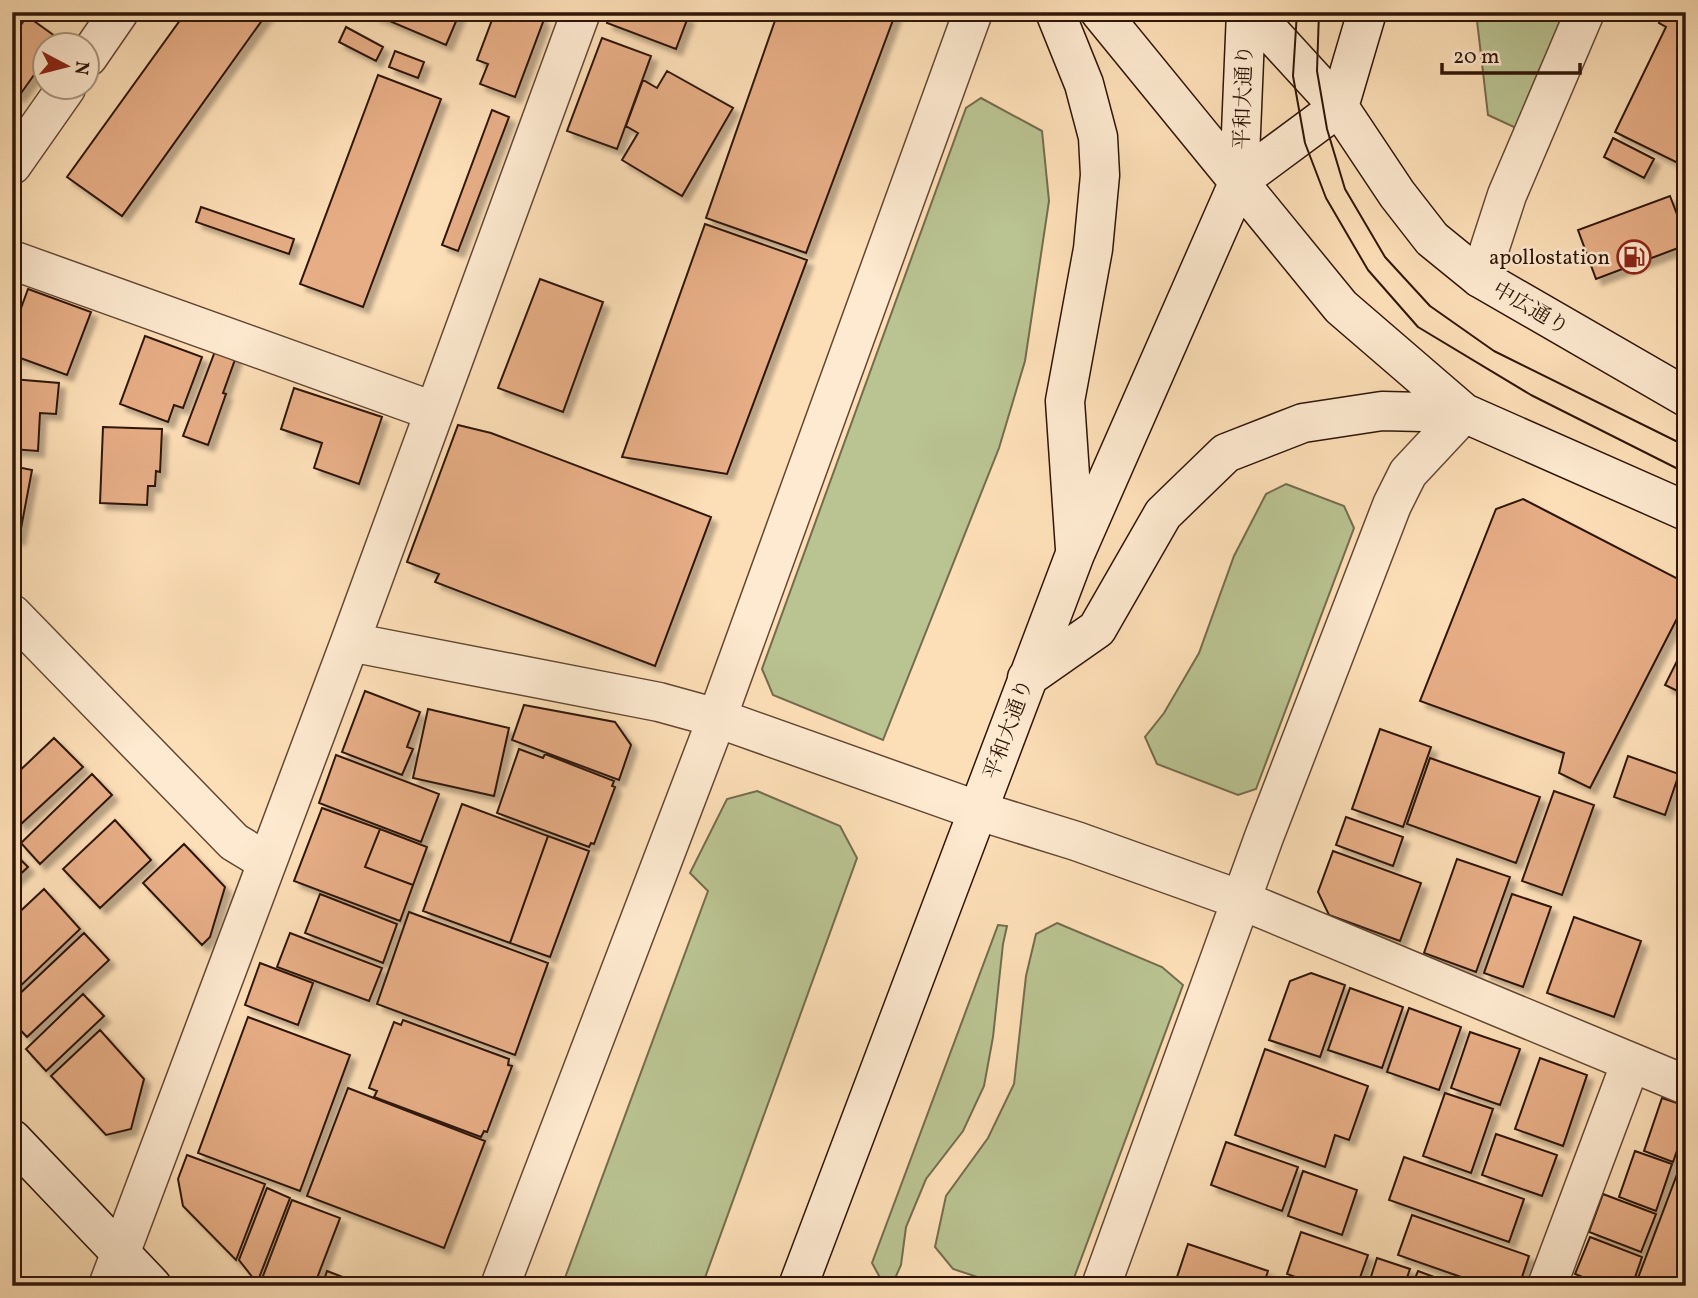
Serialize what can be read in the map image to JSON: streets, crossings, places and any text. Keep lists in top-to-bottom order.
{
  "streets": {
    "street": ["平和大通り", "中広通り"]
  },
  "crossings": [
    ["平和大通り", "中広通り"]
  ],
  "places": {
    "fuel station": ["apollostation"]
  },
  "scale_bar": "20 m",
  "north": "right"
}
